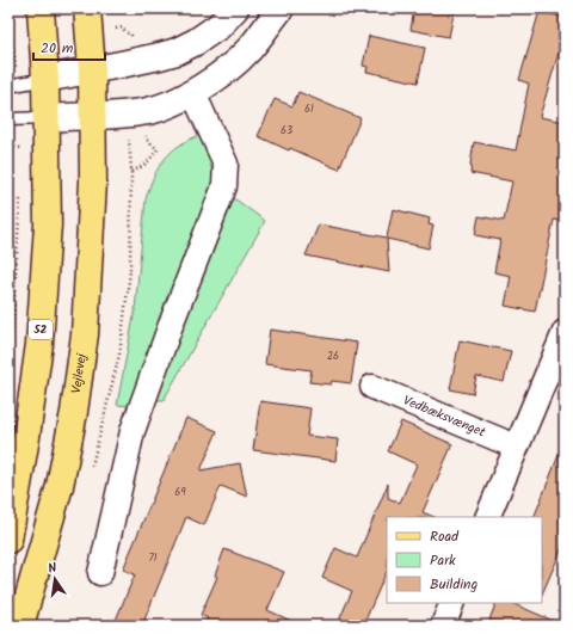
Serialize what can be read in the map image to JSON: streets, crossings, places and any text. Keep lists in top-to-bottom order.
{
  "streets": {
    "main road": ["52", "Vejlevej"],
    "street": ["Vedbæksvænget"]
  },
  "house_numbers": [
    "61",
    "63",
    "26",
    "69",
    "71"
  ],
  "legend": ["Road", "Park", "Building"],
  "scale_bar": "20 m",
  "north": "top"
}
